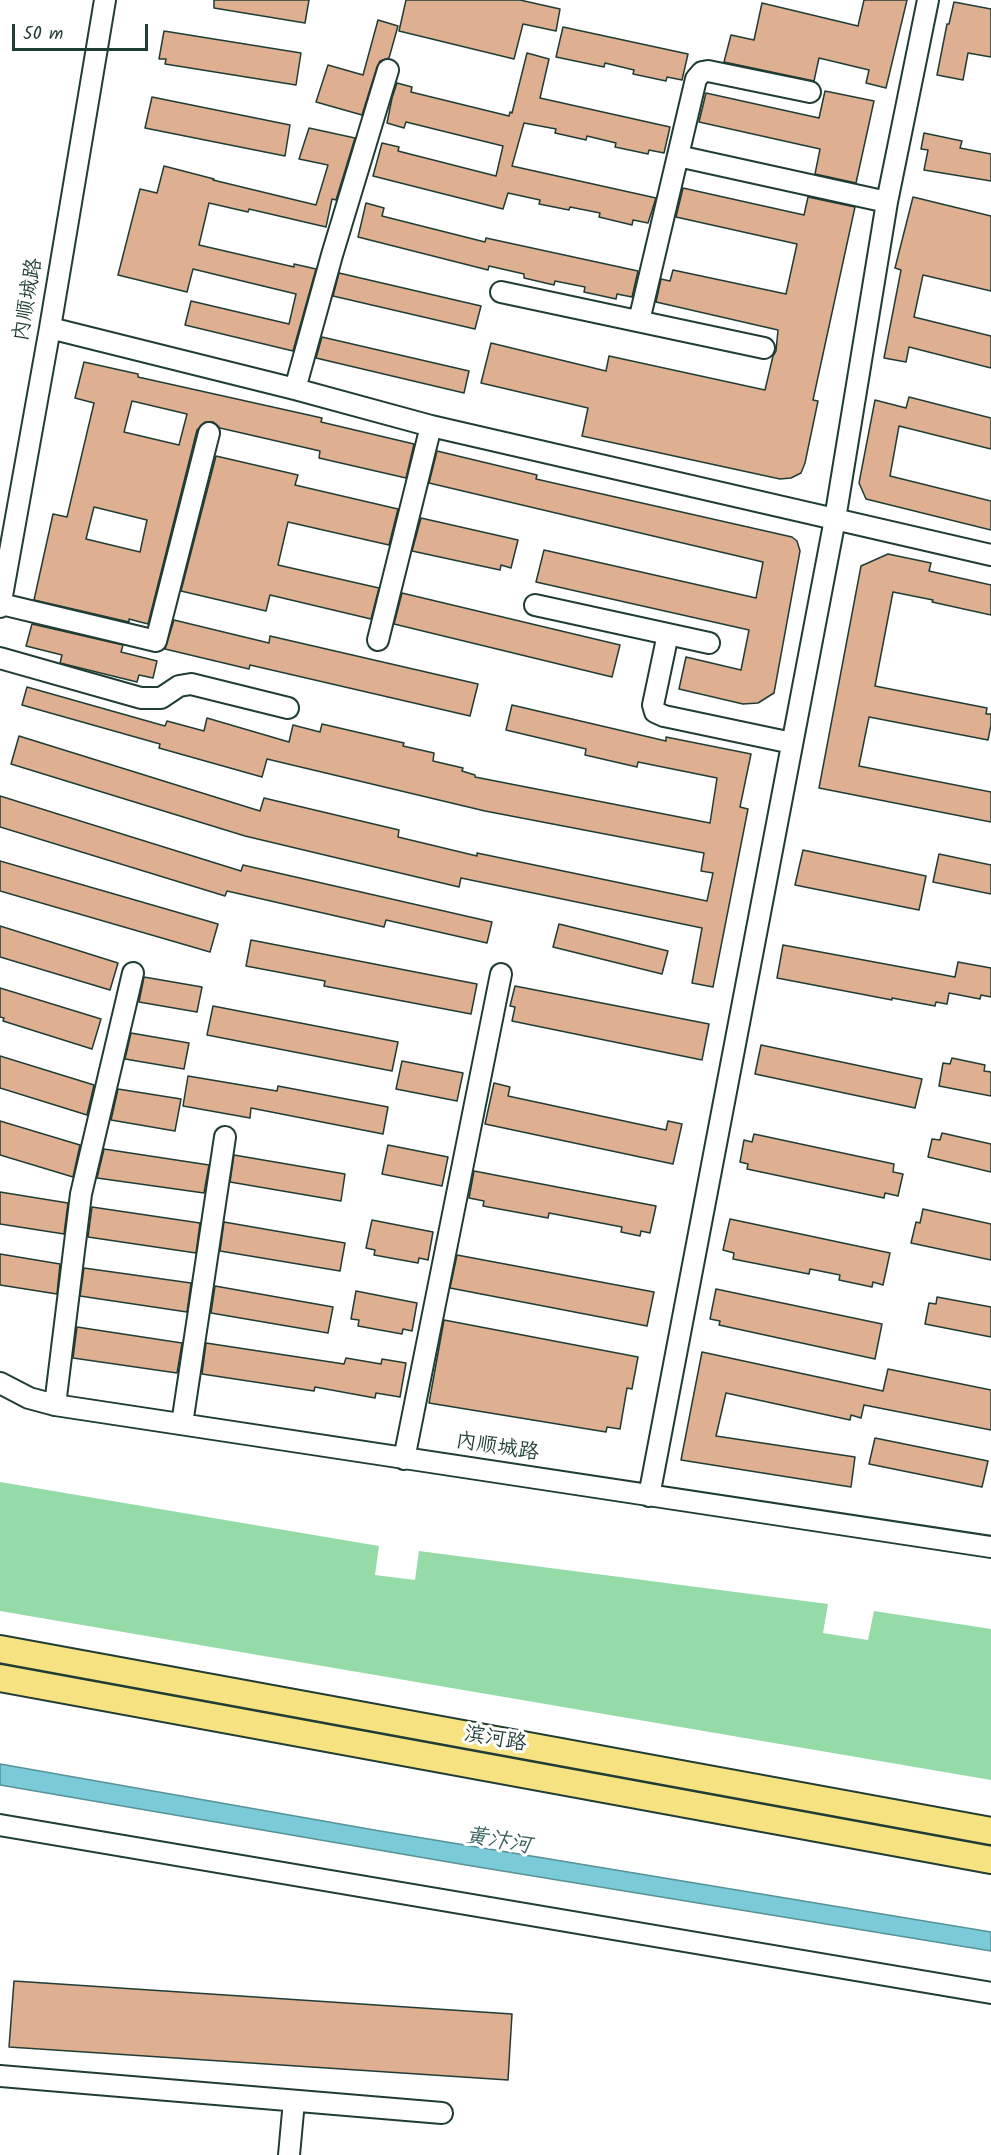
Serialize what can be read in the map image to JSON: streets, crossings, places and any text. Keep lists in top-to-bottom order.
{
  "streets": {
    "main road": ["滨河路"],
    "street": ["内顺城路"]
  },
  "water": ["黄汴河"],
  "scale_bar": "50 m"
}
